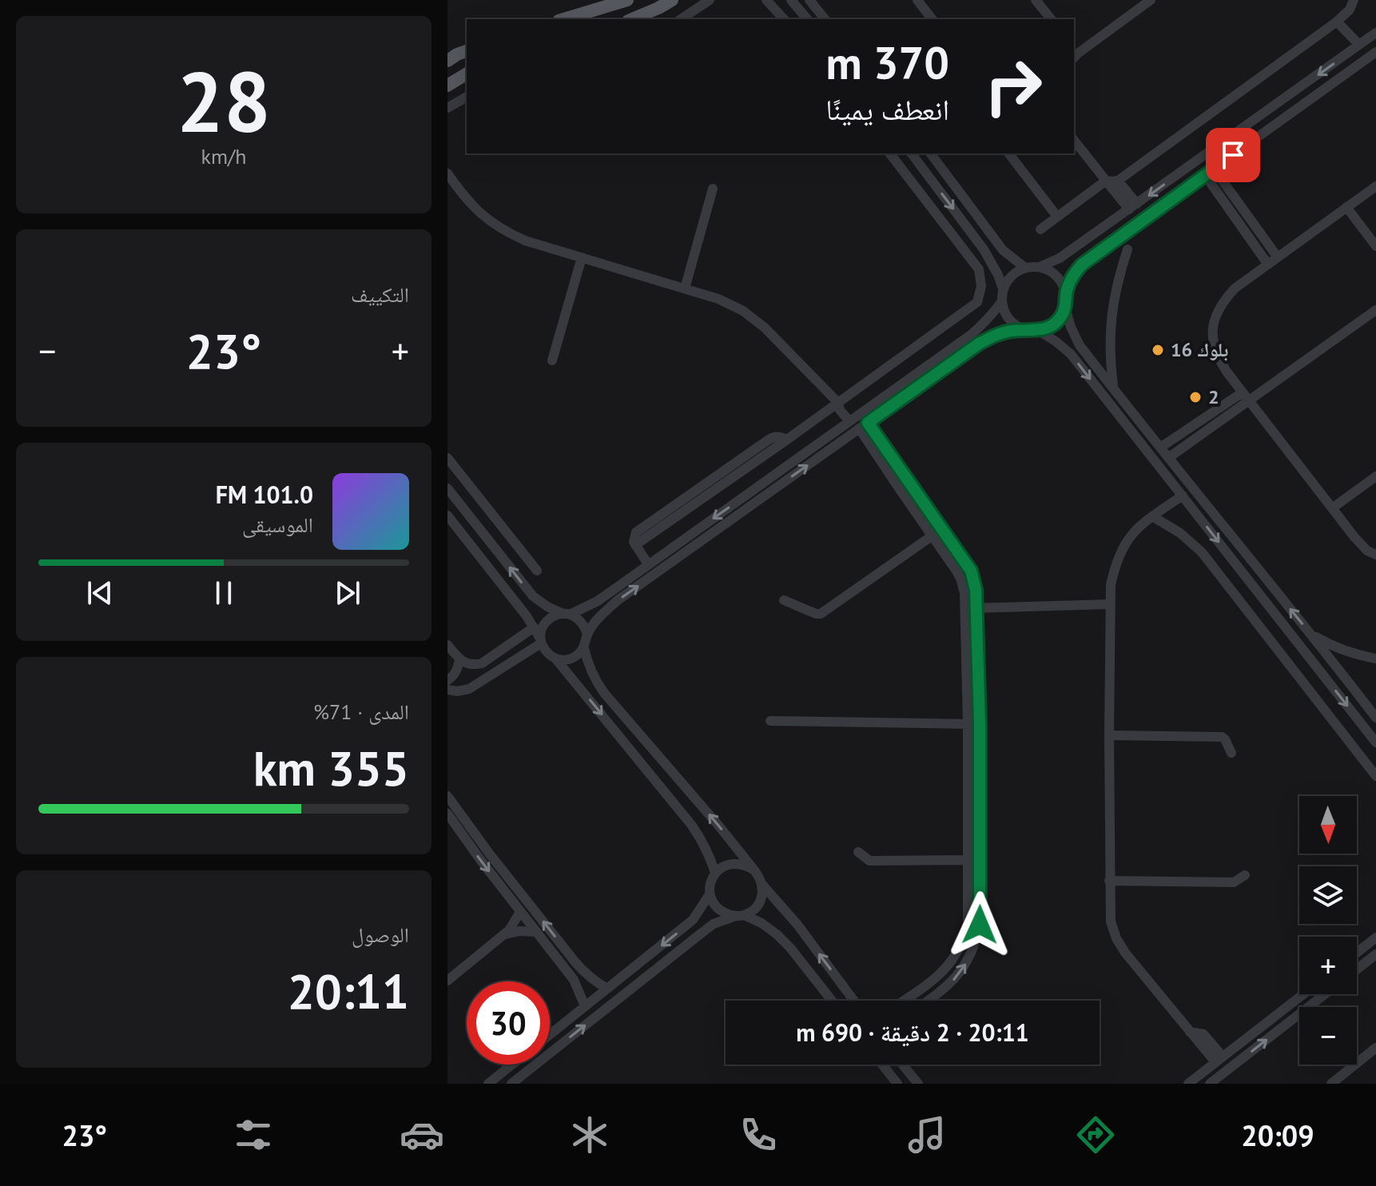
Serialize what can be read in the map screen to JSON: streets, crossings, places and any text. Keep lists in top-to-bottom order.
{
  "places": ["بلوك 16", "2"],
  "north": "bottom",
  "page": {
    "tile": [
      ["28", "km/h"],
      "التكييف",
      ["المدى · 71%", "355 km"],
      ["الوصول", "20:11"]
    ],
    "turn": ["370 m", "انعطف يمينًا"],
    "heat": ["−", "23°", "+"],
    "song": ["101.0 FM", "الموسيقى"],
    "map_buttons": ["+", "−"],
    "limit": "30",
    "trip": "20:11 · 2 دقيقة · 690 m",
    "tabs": ["20:09", "23°"]
  }
}
